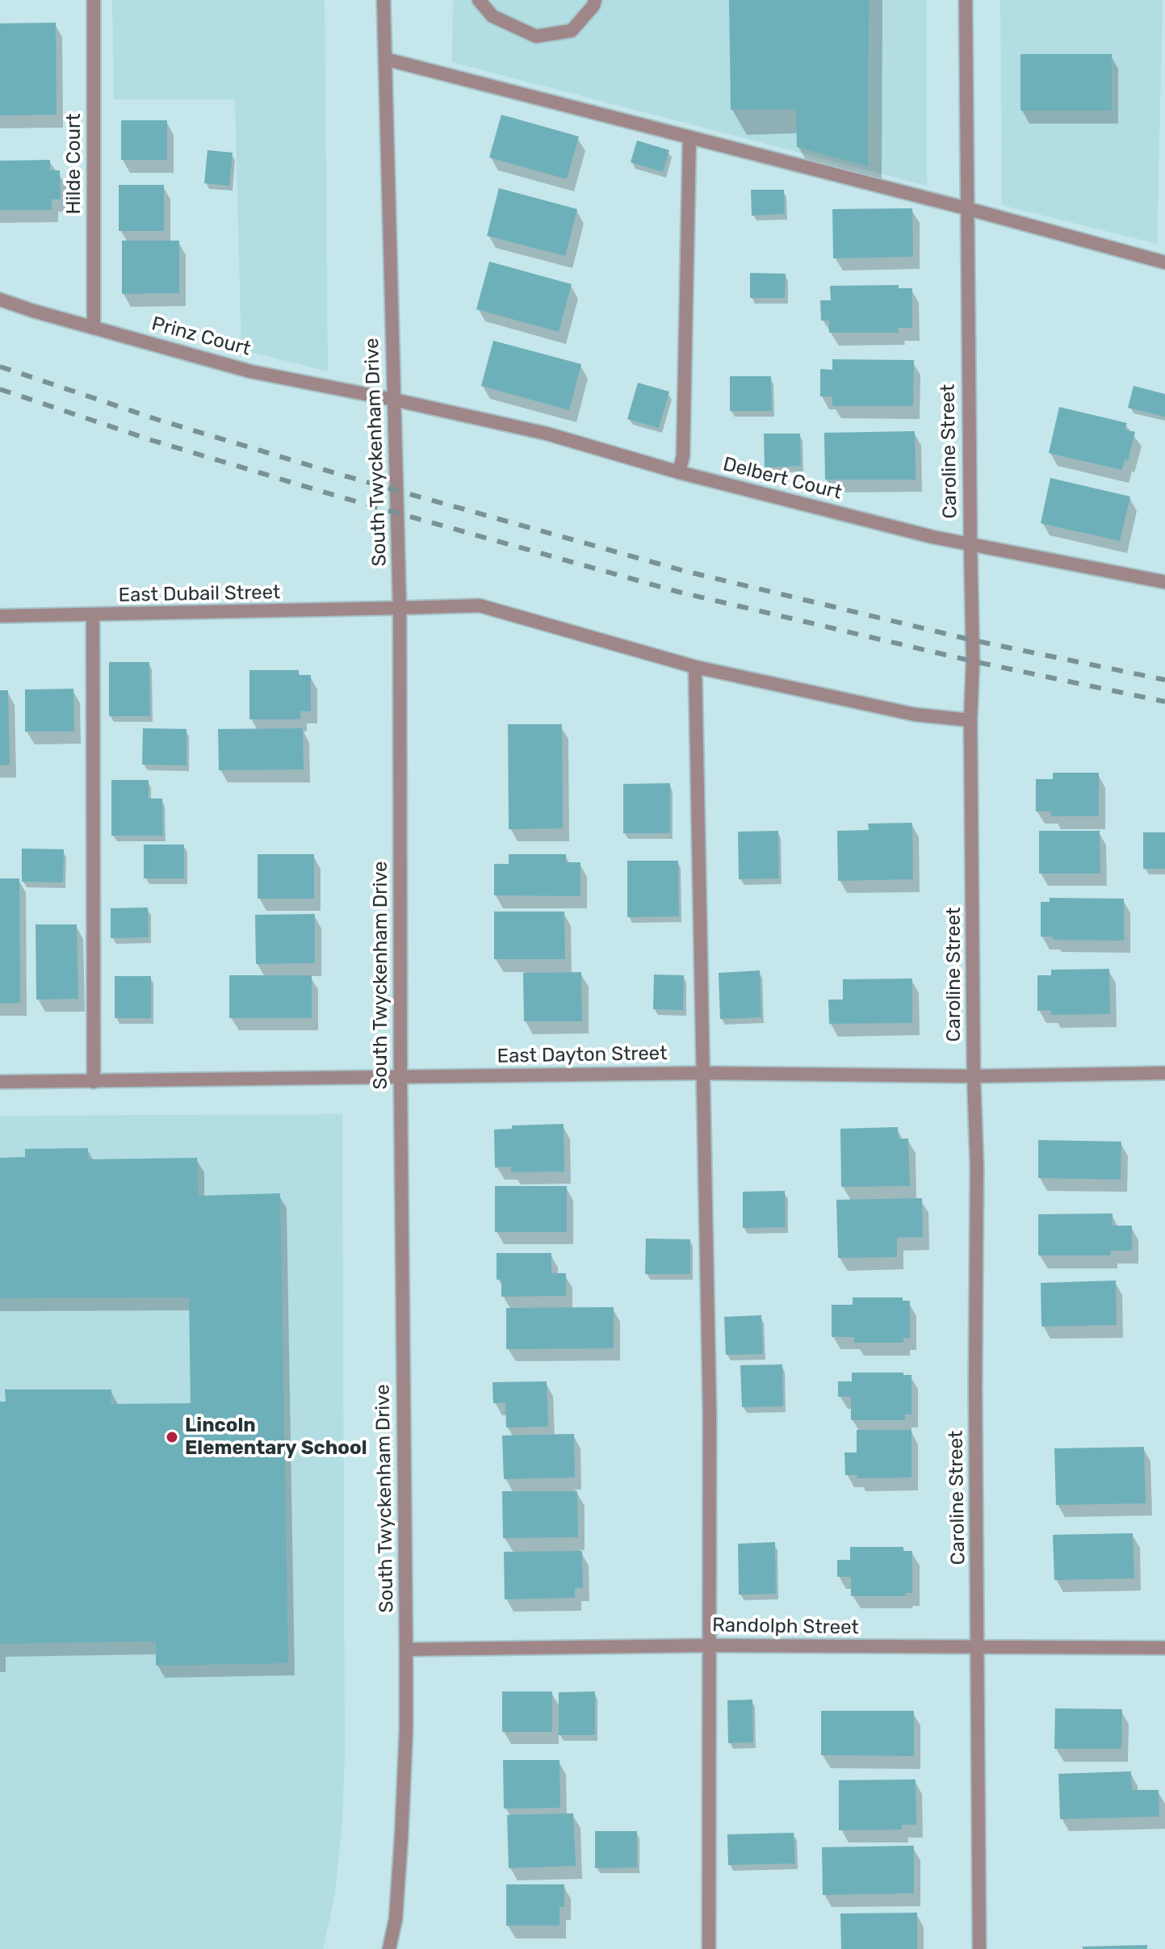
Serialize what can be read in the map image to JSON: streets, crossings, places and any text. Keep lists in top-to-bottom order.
{
  "streets": {
    "street": [
      "Hilde Court",
      "Prinz Court",
      "Caroline Street",
      "South Twyckenham Drive",
      "Delbert Court",
      "East Dubail Street",
      "East Dayton Street",
      "Randolph Street"
    ]
  },
  "crossings": [
    ["Hilde Court", "Prinz Court"],
    ["Prinz Court", "South Twyckenham Drive"],
    ["Prinz Court", "Delbert Court"],
    ["Caroline Street", "Delbert Court"],
    ["Caroline Street", "East Dubail Street"],
    ["Caroline Street", "East Dayton Street"],
    ["Caroline Street", "Randolph Street"],
    ["South Twyckenham Drive", "Delbert Court"],
    ["South Twyckenham Drive", "East Dubail Street"],
    ["South Twyckenham Drive", "East Dayton Street"],
    ["South Twyckenham Drive", "Randolph Street"]
  ],
  "places": ["Lincoln Elementary School"]
}
